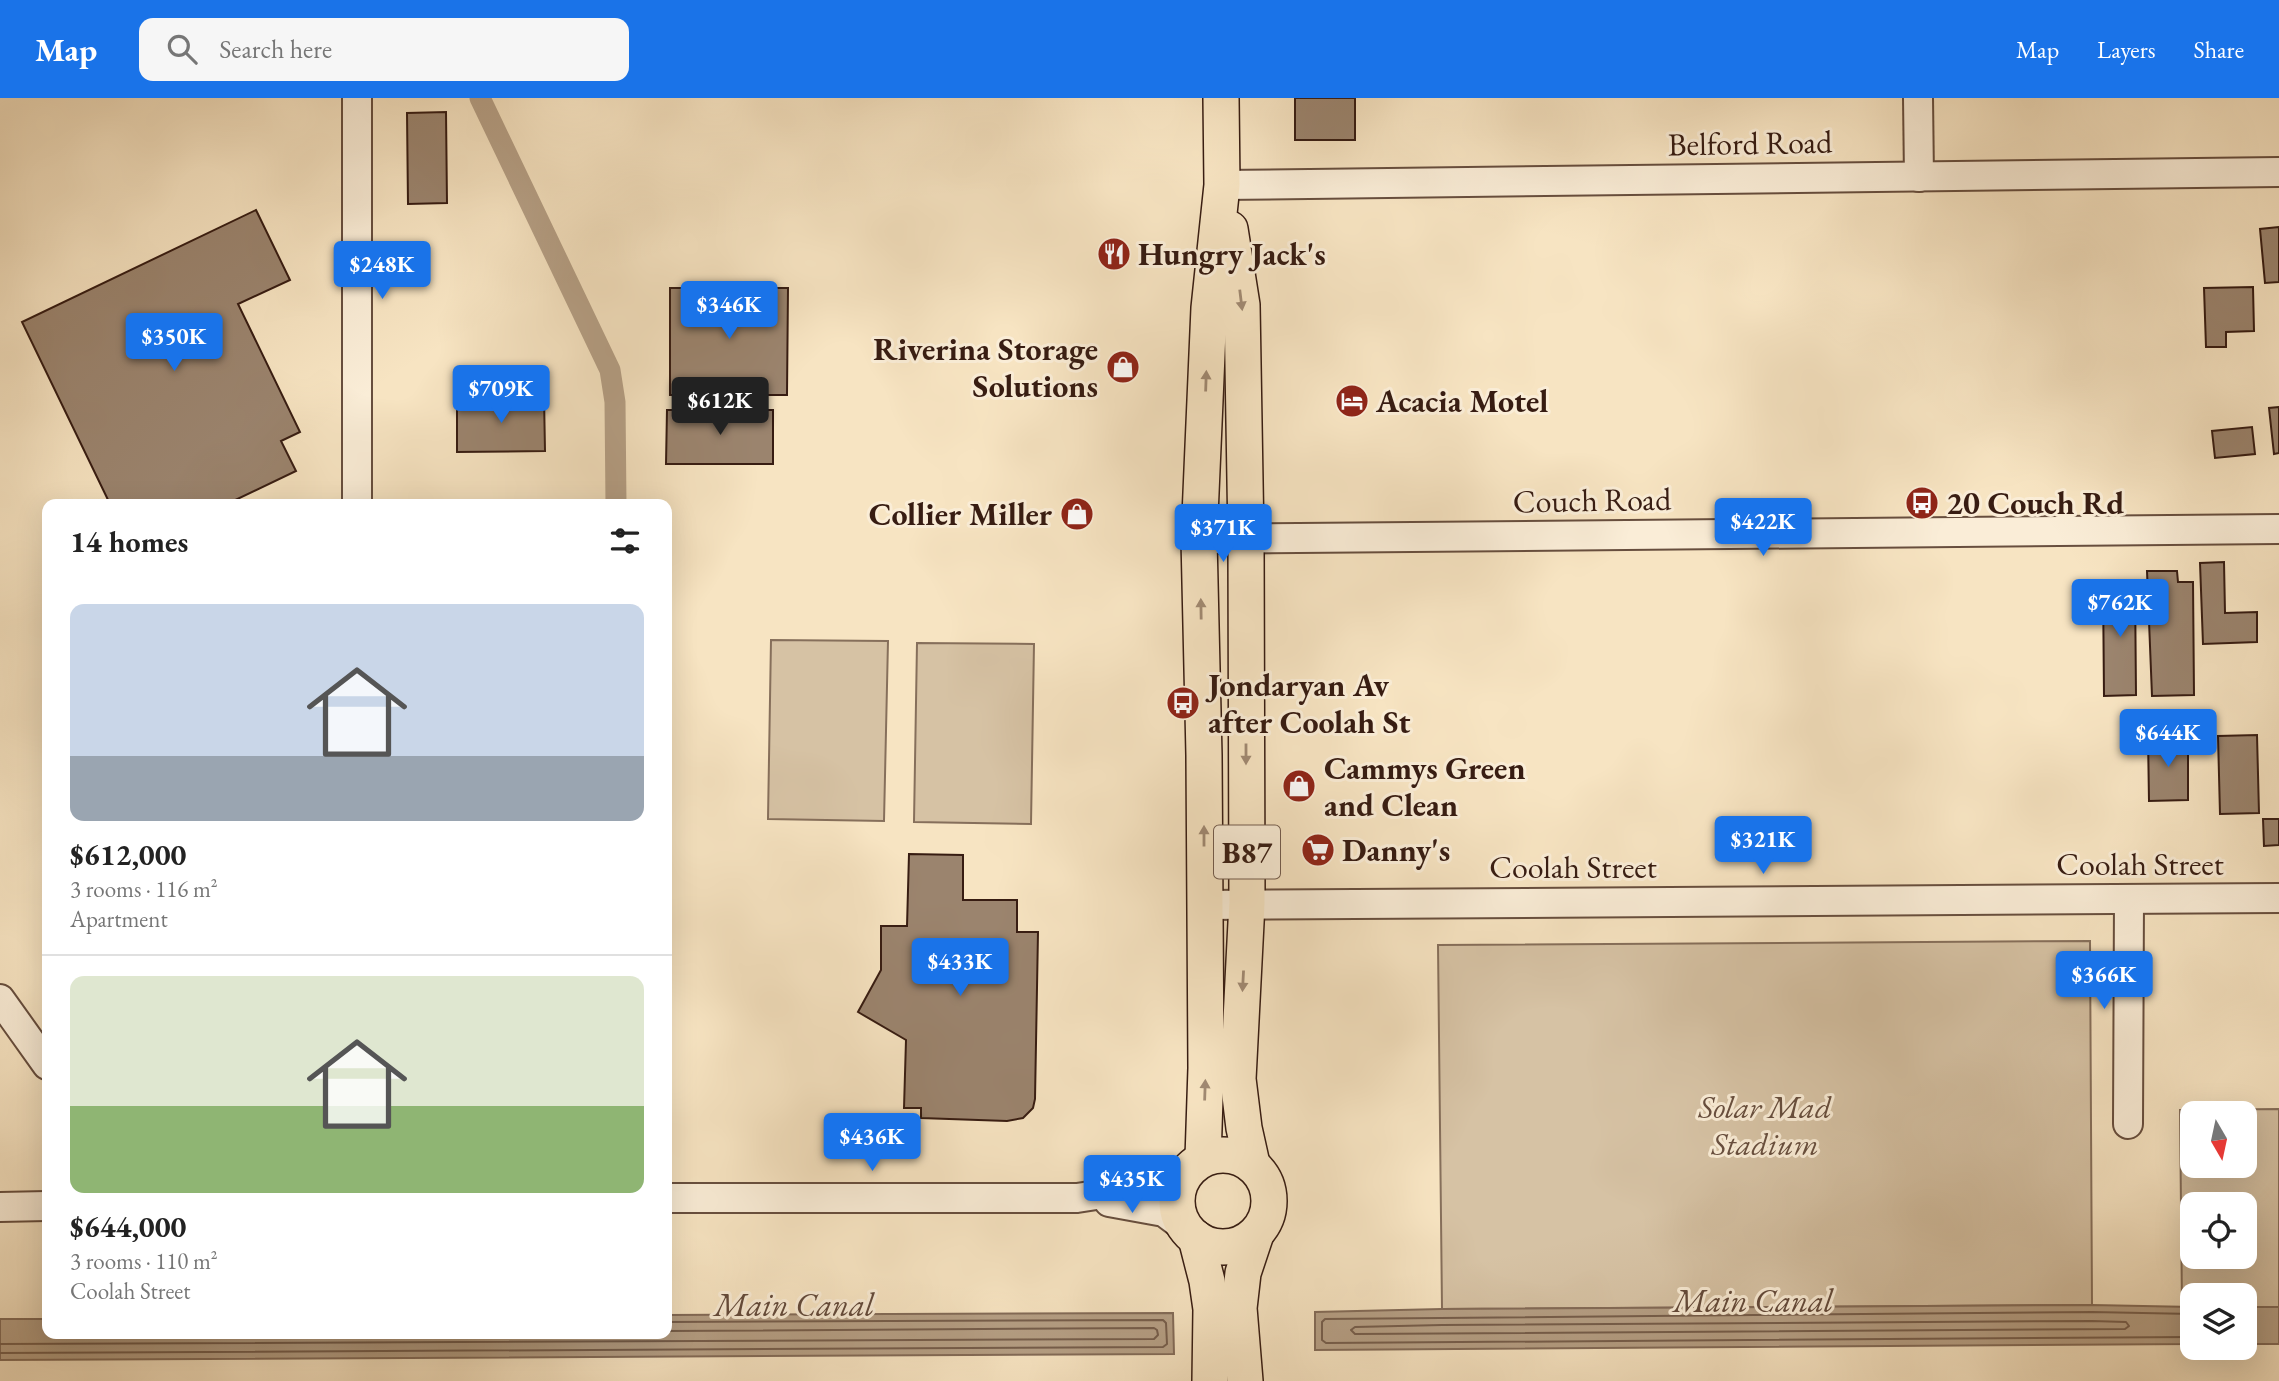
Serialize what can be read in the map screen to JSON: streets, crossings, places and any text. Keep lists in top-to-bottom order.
{
  "streets": {
    "main road": ["B87"],
    "street": ["Belford Road", "Couch Road", "Coolah Street"]
  },
  "crossings": [
    ["Belford Road", "B87"],
    ["Couch Road", "B87"],
    ["B87", "Coolah Street"]
  ],
  "water": ["Main Canal"],
  "parks": ["Solar Mad Stadium"],
  "places": {
    "restaurant": ["Hungry Jack's"],
    "shop": ["Riverina Storage Solutions", "Collier Miller", "Cammys Green and Clean"],
    "hotel": ["Acacia Motel"],
    "bus stop": ["20 Couch Rd", "Jondaryan Av after Coolah St"],
    "supermarket": ["Danny's"]
  },
  "north": "bottom",
  "page": {
    "header": "Map",
    "search": "Search here",
    "nav": ["Map", "Layers", "Share"],
    "price": [
      "$248K",
      "$346K",
      "$350K",
      "$709K",
      "$612K",
      "$422K",
      "$371K",
      "$762K",
      "$644K",
      "$321K",
      "$433K",
      "$366K",
      "$436K",
      "$435K"
    ],
    "heading": "14 homes",
    "list": [
      {
        "name": "$612,000",
        "note": "3 rooms · 116 m² · Apartment"
      },
      {
        "name": "$644,000",
        "note": "3 rooms · 110 m² · Coolah Street"
      }
    ]
  }
}
